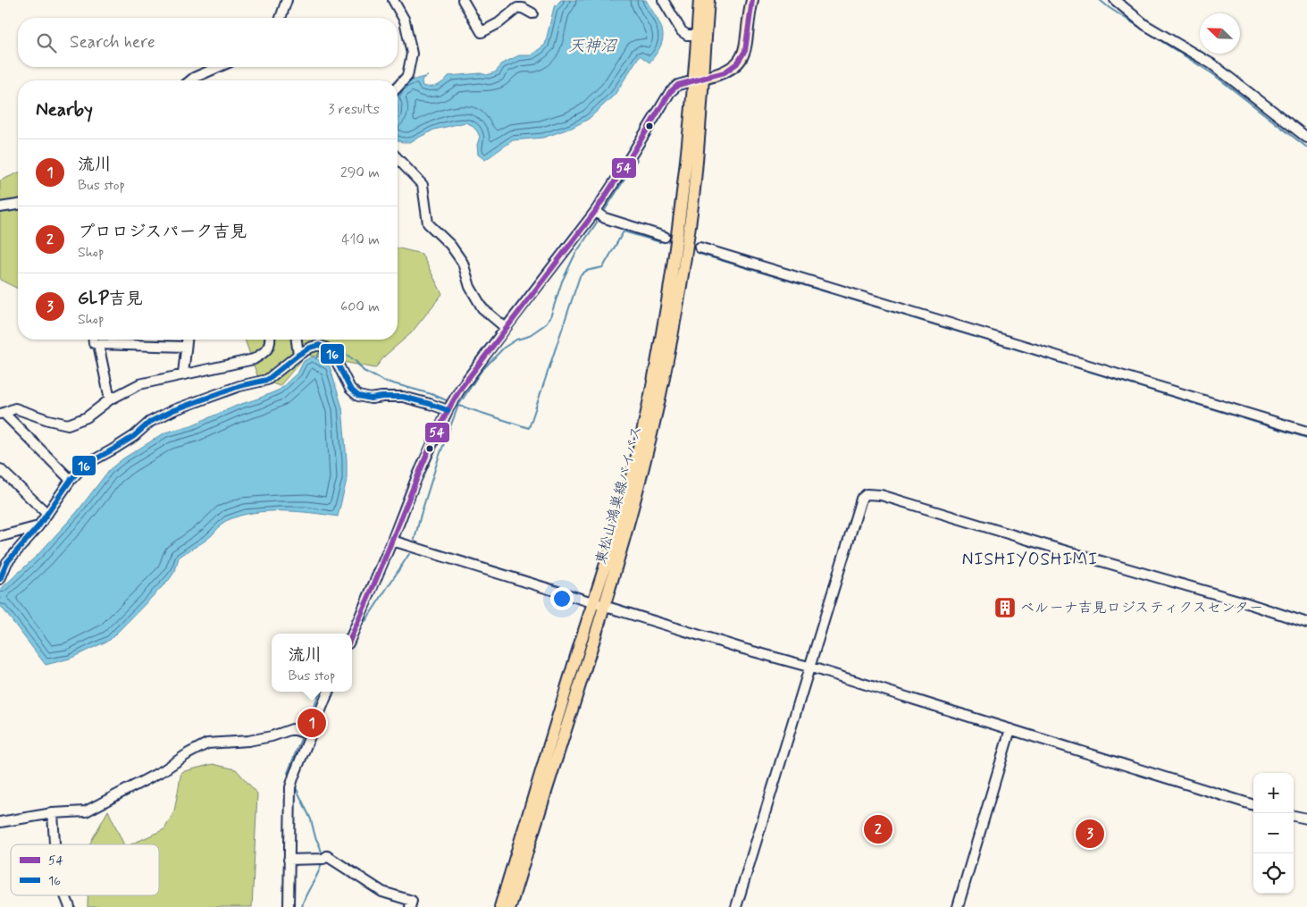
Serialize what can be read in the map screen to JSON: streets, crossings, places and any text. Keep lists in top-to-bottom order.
{
  "streets": {
    "main road": ["東松山鴻巣線バイパス"]
  },
  "districts": ["NISHIYOSHIMI"],
  "water": ["天神沼"],
  "places": {
    "building": ["ベルーナ吉見ロジスティクスセンター"]
  },
  "lines": ["transit line 54", "transit line 16"],
  "legend": ["54", "16"],
  "north": "top left",
  "page": {
    "search": "Search here",
    "heading": ["Nearby", "3 results"],
    "list": [
      {
        "mark": "1",
        "name": "流川",
        "note": "Bus stop",
        "value": "290 m"
      },
      {
        "mark": "2",
        "name": "プロロジスパーク吉見",
        "note": "Shop",
        "value": "410 m"
      },
      {
        "mark": "3",
        "name": "GLP吉見",
        "note": "Shop",
        "value": "600 m"
      }
    ],
    "popup": ["流川", "Bus stop"],
    "pins": ["1", "2", "3"],
    "map_buttons": ["+", "−"]
  }
}
